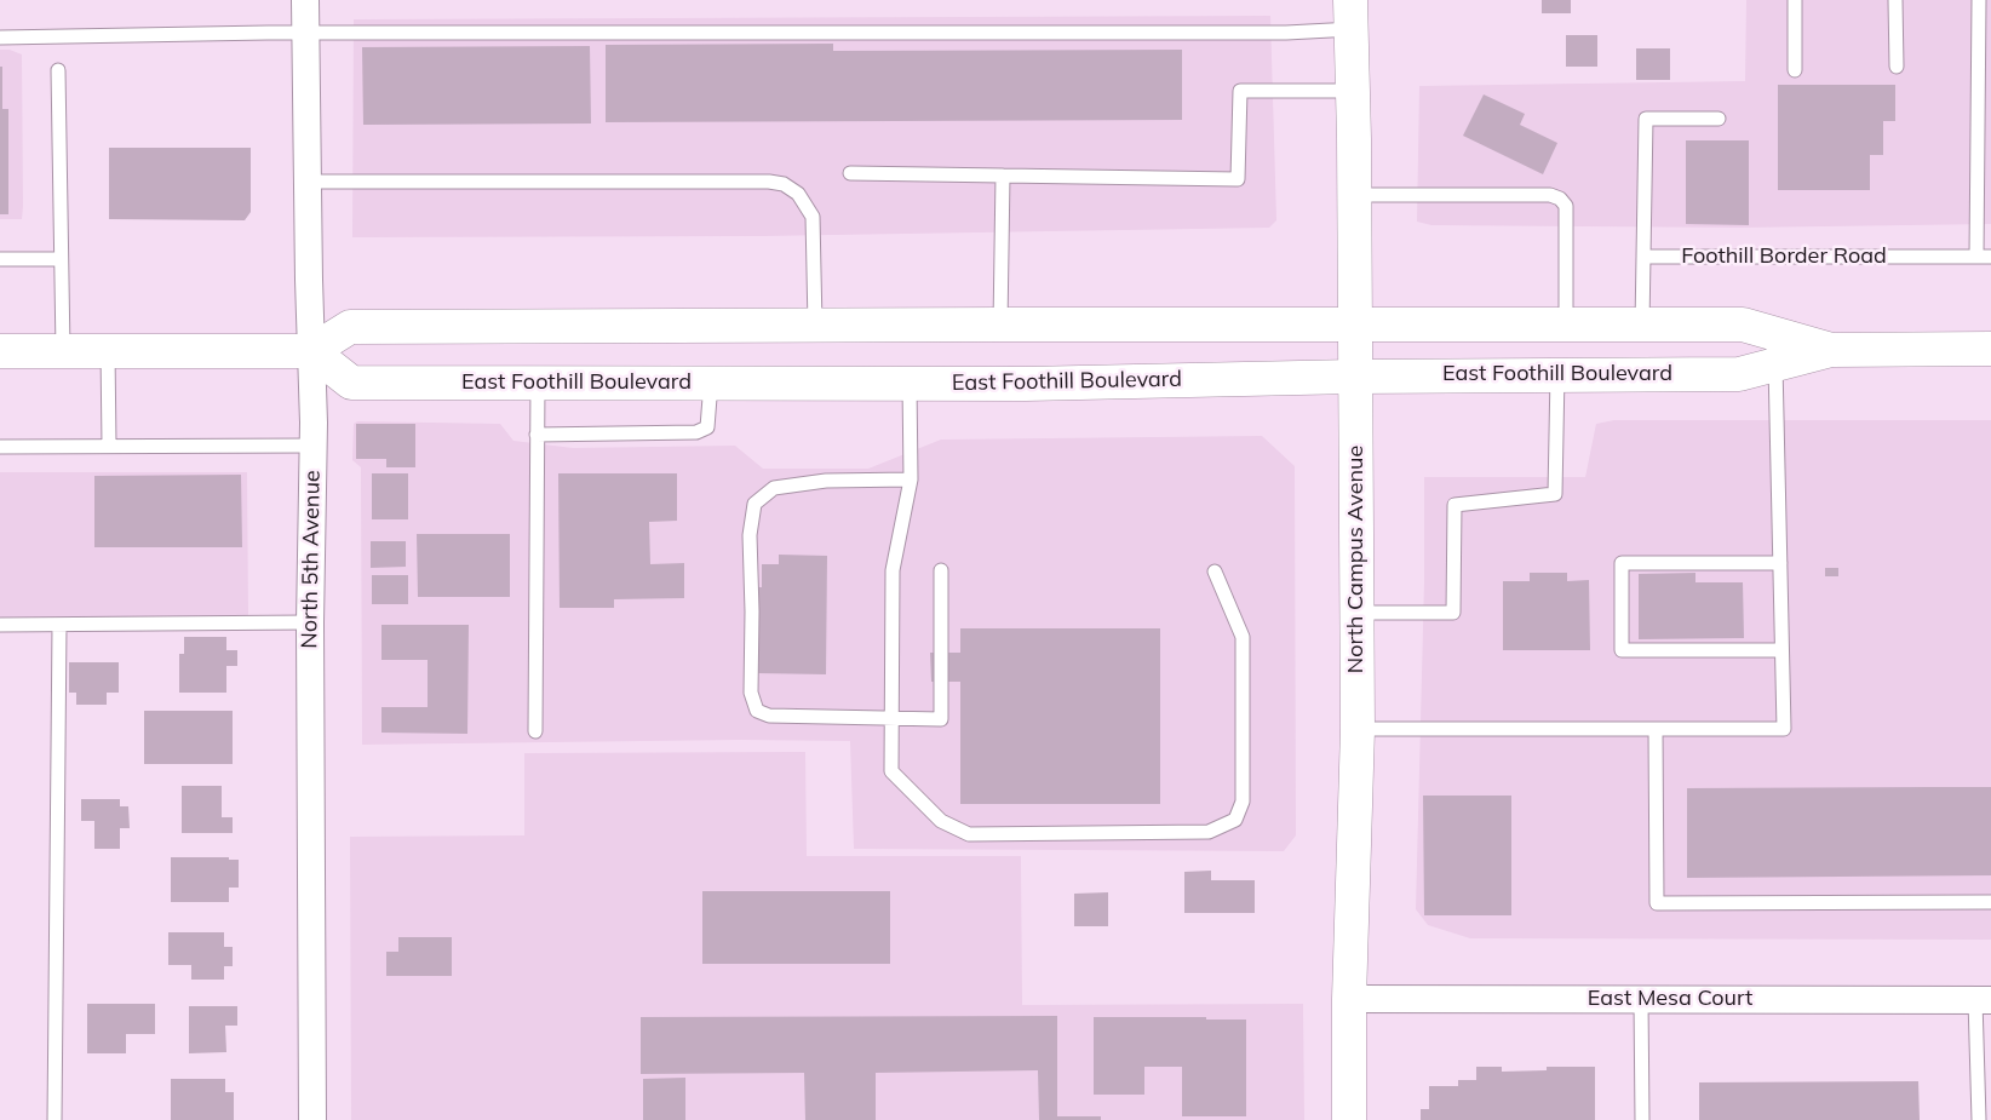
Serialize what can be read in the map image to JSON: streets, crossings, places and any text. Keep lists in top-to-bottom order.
{
  "streets": {
    "main road": ["East Foothill Boulevard", "North Campus Avenue"],
    "street": ["North 5th Avenue", "East Mesa Court"],
    "lane": ["Foothill Border Road"]
  },
  "crossings": [
    ["East Foothill Boulevard", "North 5th Avenue"],
    ["East Foothill Boulevard", "North Campus Avenue"],
    ["North Campus Avenue", "East Mesa Court"]
  ]
}
